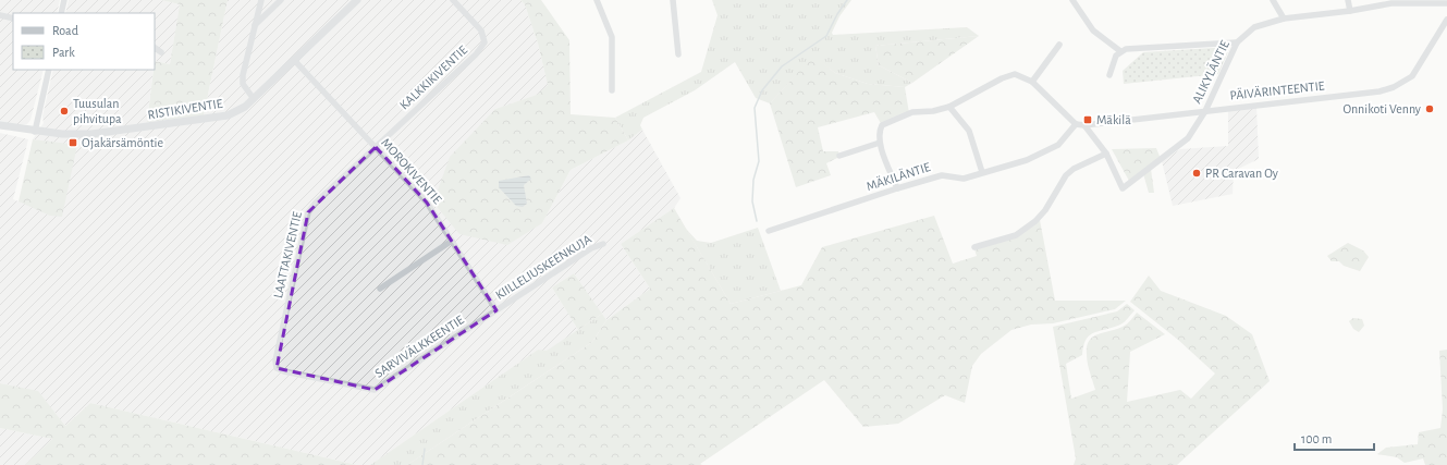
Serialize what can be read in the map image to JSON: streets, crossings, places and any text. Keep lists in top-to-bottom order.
{
  "streets": {
    "street": [
      "ALIKYLÄNTIE",
      "KALKKIKIVENTIE",
      "PÄIVÄRINTEENTIE",
      "RISTIKIVENTIE",
      "MOROKIVENTIE",
      "MÄKILÄNTIE",
      "LAATTAKIVENTIE",
      "KIILLELIUSKEENKUJA",
      "SARVIVÄLKKEENTIE"
    ]
  },
  "crossings": [
    ["ALIKYLÄNTIE", "PÄIVÄRINTEENTIE"],
    ["KALKKIKIVENTIE", "MOROKIVENTIE"],
    ["KALKKIKIVENTIE", "LAATTAKIVENTIE"],
    ["PÄIVÄRINTEENTIE", "MÄKILÄNTIE"],
    ["RISTIKIVENTIE", "MOROKIVENTIE"],
    ["MOROKIVENTIE", "LAATTAKIVENTIE"],
    ["MOROKIVENTIE", "KIILLELIUSKEENKUJA"],
    ["MOROKIVENTIE", "SARVIVÄLKKEENTIE"],
    ["LAATTAKIVENTIE", "SARVIVÄLKKEENTIE"],
    ["KIILLELIUSKEENKUJA", "SARVIVÄLKKEENTIE"]
  ],
  "places": {
    "other": ["Onnikoti Venny", "Tuusulan pihvitupa", "PR Caravan Oy"],
    "transit": ["Mäkilä", "Ojakärsämöntie"]
  },
  "legend": ["Road", "Park"],
  "scale_bar": "100 m"
}
